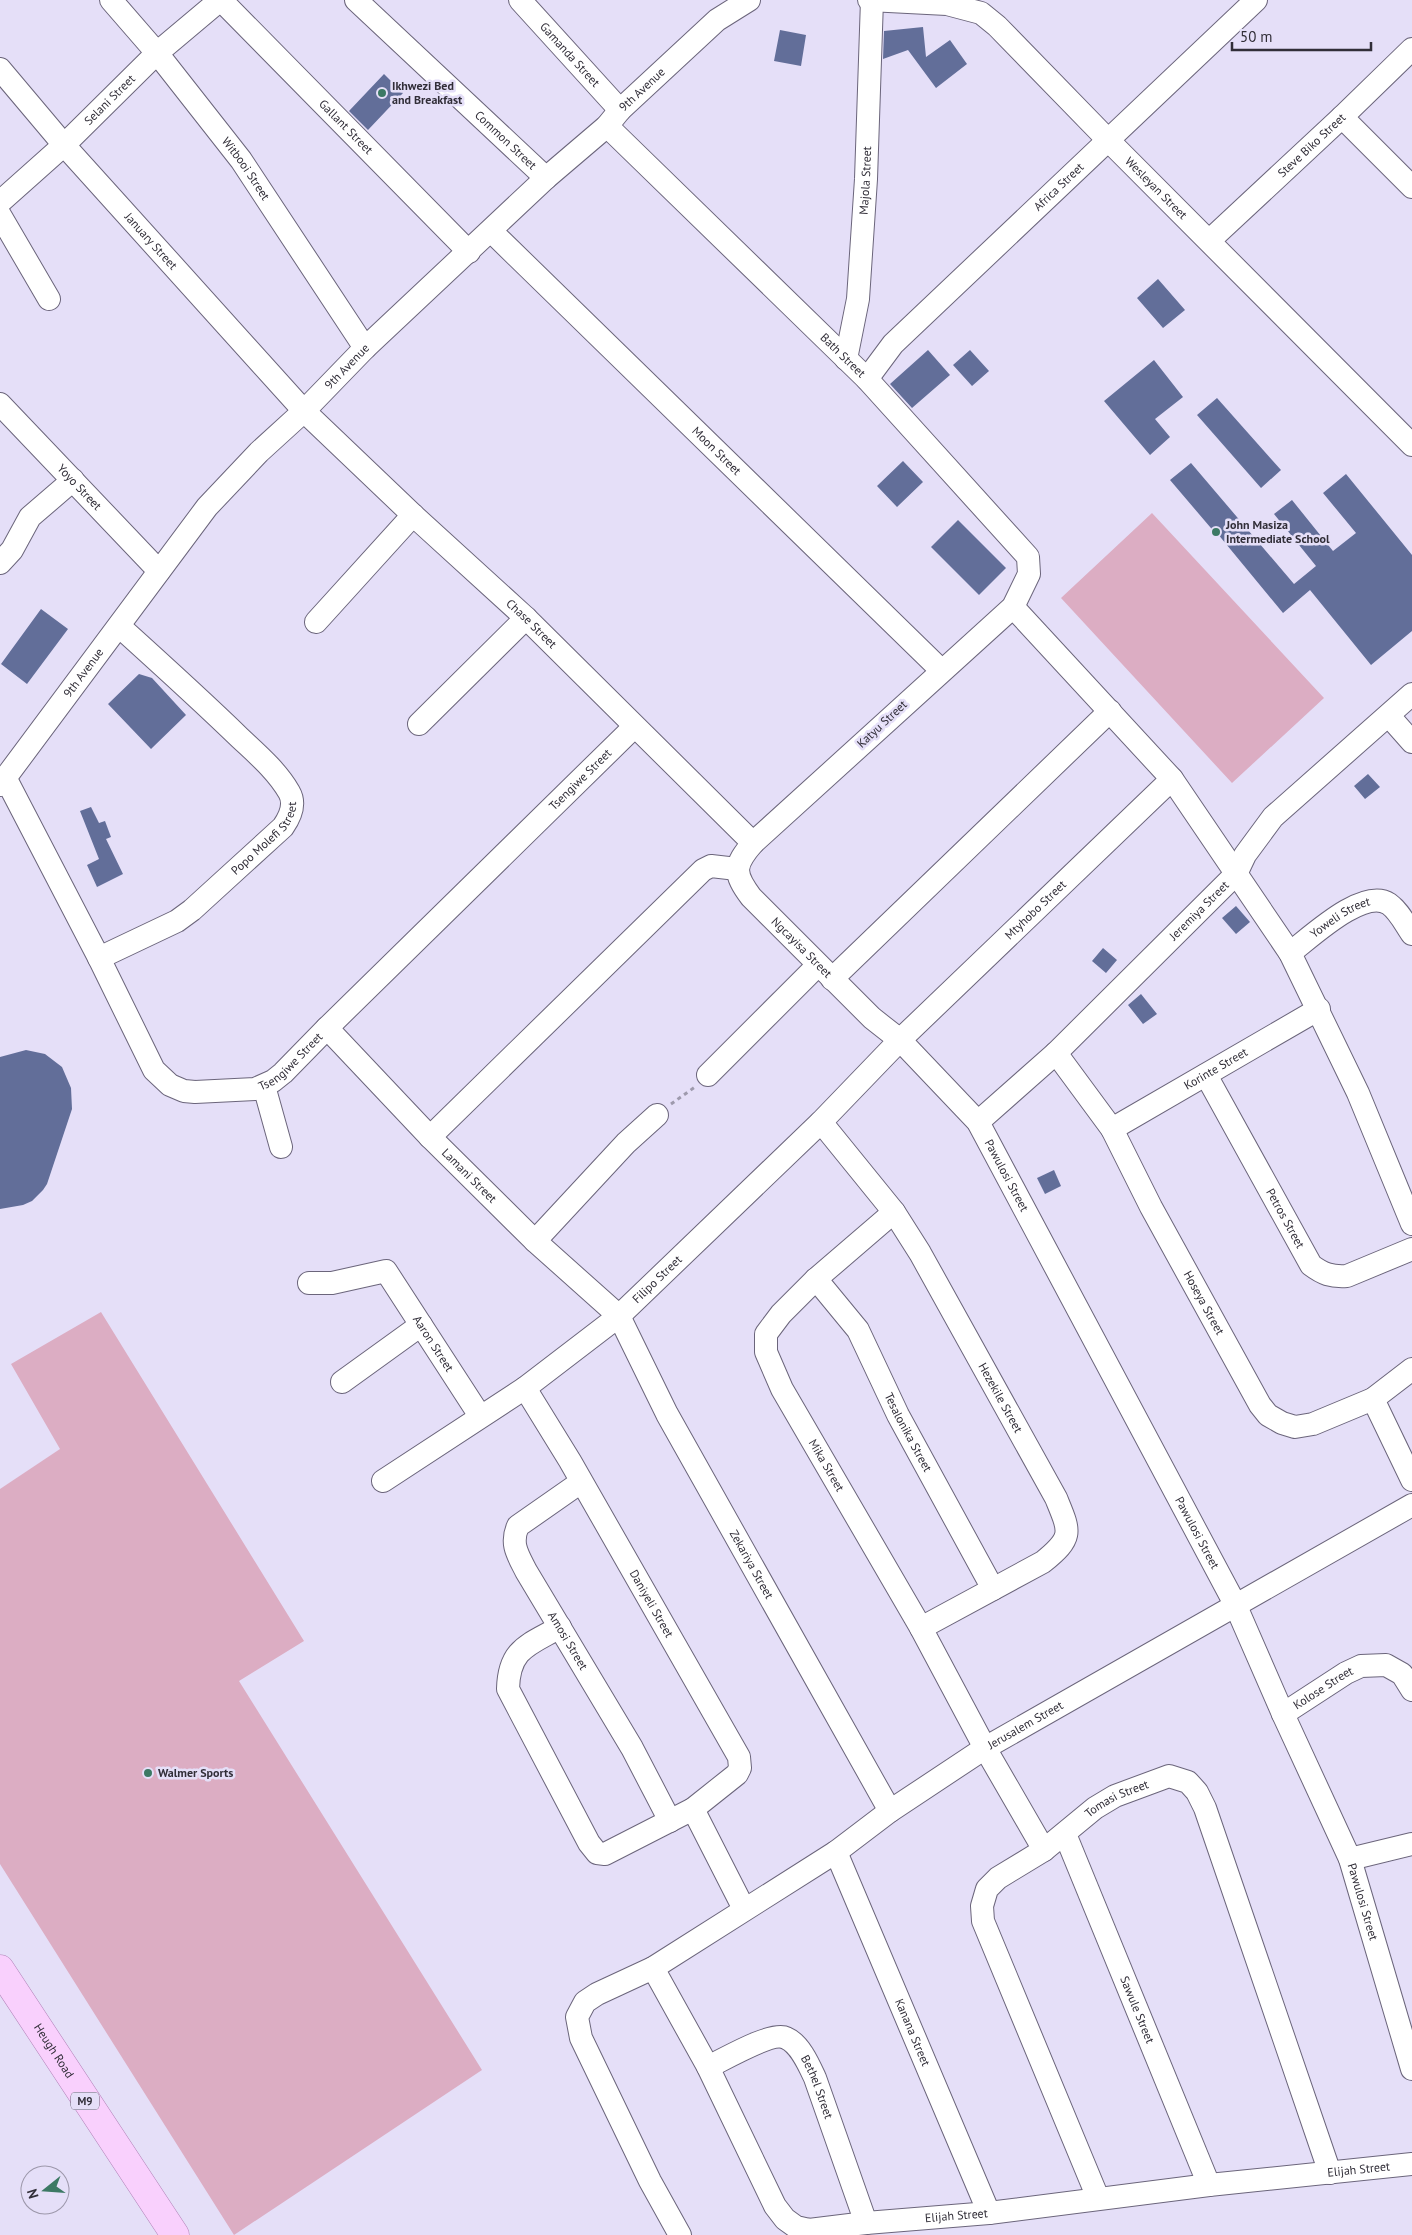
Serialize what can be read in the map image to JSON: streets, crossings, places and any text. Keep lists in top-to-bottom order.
{
  "streets": {
    "main road": ["Heugh Road", "M9"],
    "street": [
      "Gamanda Street",
      "9th Avenue",
      "Selani Street",
      "Gallant Street",
      "Common Street",
      "Steve Biko Street",
      "Witbooi Street",
      "Majola Street",
      "Africa Street",
      "Wesleyan Street",
      "January Street",
      "Bath Street",
      "Moon Street",
      "Yoyo Street",
      "Chase Street",
      "Katyu Street",
      "Tsengiwe Street",
      "Popo Molefi Street",
      "Mtyhobo Street",
      "Jeremiya Street",
      "Yoweli Street",
      "Ngcayisa Street",
      "Korinte Street",
      "Lamani Street",
      "Pawulosi Street",
      "Petros Street",
      "Filipo Street",
      "Hoseya Street",
      "Aaron Street",
      "Hezekile Street",
      "Tesalonika Street",
      "Mika Street",
      "Zekariya Street",
      "Daniyeli Street",
      "Amosi Street",
      "Kolose Street",
      "Jerusalem Street",
      "Tomasi Street",
      "Sawule Street",
      "Kanana Street",
      "Bethel Street",
      "Elijah Street"
    ]
  },
  "crossings": [
    ["Gamanda Street", "9th Avenue"],
    ["Gamanda Street", "Bath Street"],
    ["9th Avenue", "Gallant Street"],
    ["9th Avenue", "Common Street"],
    ["9th Avenue", "Witbooi Street"],
    ["9th Avenue", "January Street"],
    ["9th Avenue", "Bath Street"],
    ["9th Avenue", "Moon Street"],
    ["9th Avenue", "Yoyo Street"],
    ["9th Avenue", "Chase Street"],
    ["9th Avenue", "Tsengiwe Street"],
    ["9th Avenue", "Popo Molefi Street"],
    ["Selani Street", "Gallant Street"],
    ["Selani Street", "Witbooi Street"],
    ["Selani Street", "January Street"],
    ["Steve Biko Street", "Wesleyan Street"],
    ["Majola Street", "Wesleyan Street"],
    ["Majola Street", "Bath Street"],
    ["Africa Street", "Wesleyan Street"],
    ["Africa Street", "Bath Street"],
    ["January Street", "Chase Street"],
    ["Bath Street", "Katyu Street"],
    ["Moon Street", "Katyu Street"],
    ["Chase Street", "Katyu Street"],
    ["Chase Street", "Tsengiwe Street"],
    ["Tsengiwe Street", "Popo Molefi Street"],
    ["Tsengiwe Street", "Lamani Street"],
    ["Mtyhobo Street", "Ngcayisa Street"],
    ["Mtyhobo Street", "Pawulosi Street"],
    ["Mtyhobo Street", "Filipo Street"],
    ["Jeremiya Street", "Pawulosi Street"],
    ["Jeremiya Street", "Hoseya Street"],
    ["Ngcayisa Street", "Pawulosi Street"],
    ["Ngcayisa Street", "Filipo Street"],
    ["Korinte Street", "Petros Street"],
    ["Korinte Street", "Hoseya Street"],
    ["Lamani Street", "Filipo Street"],
    ["Lamani Street", "Zekariya Street"],
    ["Pawulosi Street", "Filipo Street"],
    ["Pawulosi Street", "Kolose Street"],
    ["Pawulosi Street", "Jerusalem Street"],
    ["Filipo Street", "Aaron Street"],
    ["Filipo Street", "Hezekile Street"],
    ["Filipo Street", "Zekariya Street"],
    ["Filipo Street", "Daniyeli Street"],
    ["Hezekile Street", "Tesalonika Street"],
    ["Hezekile Street", "Mika Street"],
    ["Tesalonika Street", "Mika Street"],
    ["Mika Street", "Jerusalem Street"],
    ["Zekariya Street", "Jerusalem Street"],
    ["Daniyeli Street", "Amosi Street"],
    ["Jerusalem Street", "Kanana Street"],
    ["Jerusalem Street", "Elijah Street"],
    ["Tomasi Street", "Sawule Street"],
    ["Tomasi Street", "Elijah Street"],
    ["Sawule Street", "Elijah Street"],
    ["Kanana Street", "Elijah Street"],
    ["Bethel Street", "Elijah Street"]
  ],
  "places": ["Ikhwezi Bed and Breakfast", "John Masiza Intermediate School", "Walmer Sports"],
  "scale_bar": "50 m",
  "north": "left"
}
